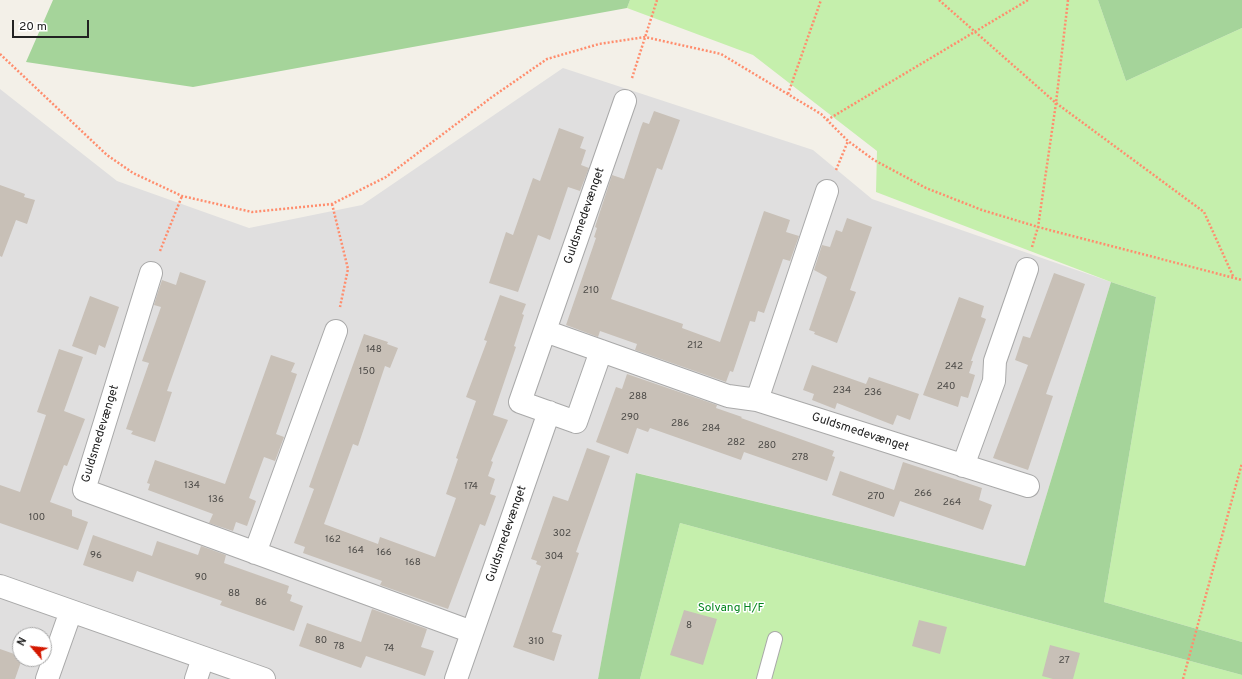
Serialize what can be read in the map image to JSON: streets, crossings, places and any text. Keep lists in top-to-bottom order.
{
  "streets": {
    "street": ["Guldsmedevænget"]
  },
  "parks": ["Solvang H/F"],
  "house_numbers": [
    "210",
    "212",
    "148",
    "242",
    "150",
    "240",
    "234",
    "236",
    "288",
    "290",
    "286",
    "284",
    "282",
    "280",
    "278",
    "134",
    "174",
    "266",
    "270",
    "136",
    "264",
    "100",
    "302",
    "162",
    "164",
    "166",
    "96",
    "304",
    "168",
    "90",
    "88",
    "86",
    "8",
    "80",
    "310",
    "78",
    "74",
    "27"
  ],
  "scale_bar": "20 m",
  "north": "top left"
}
